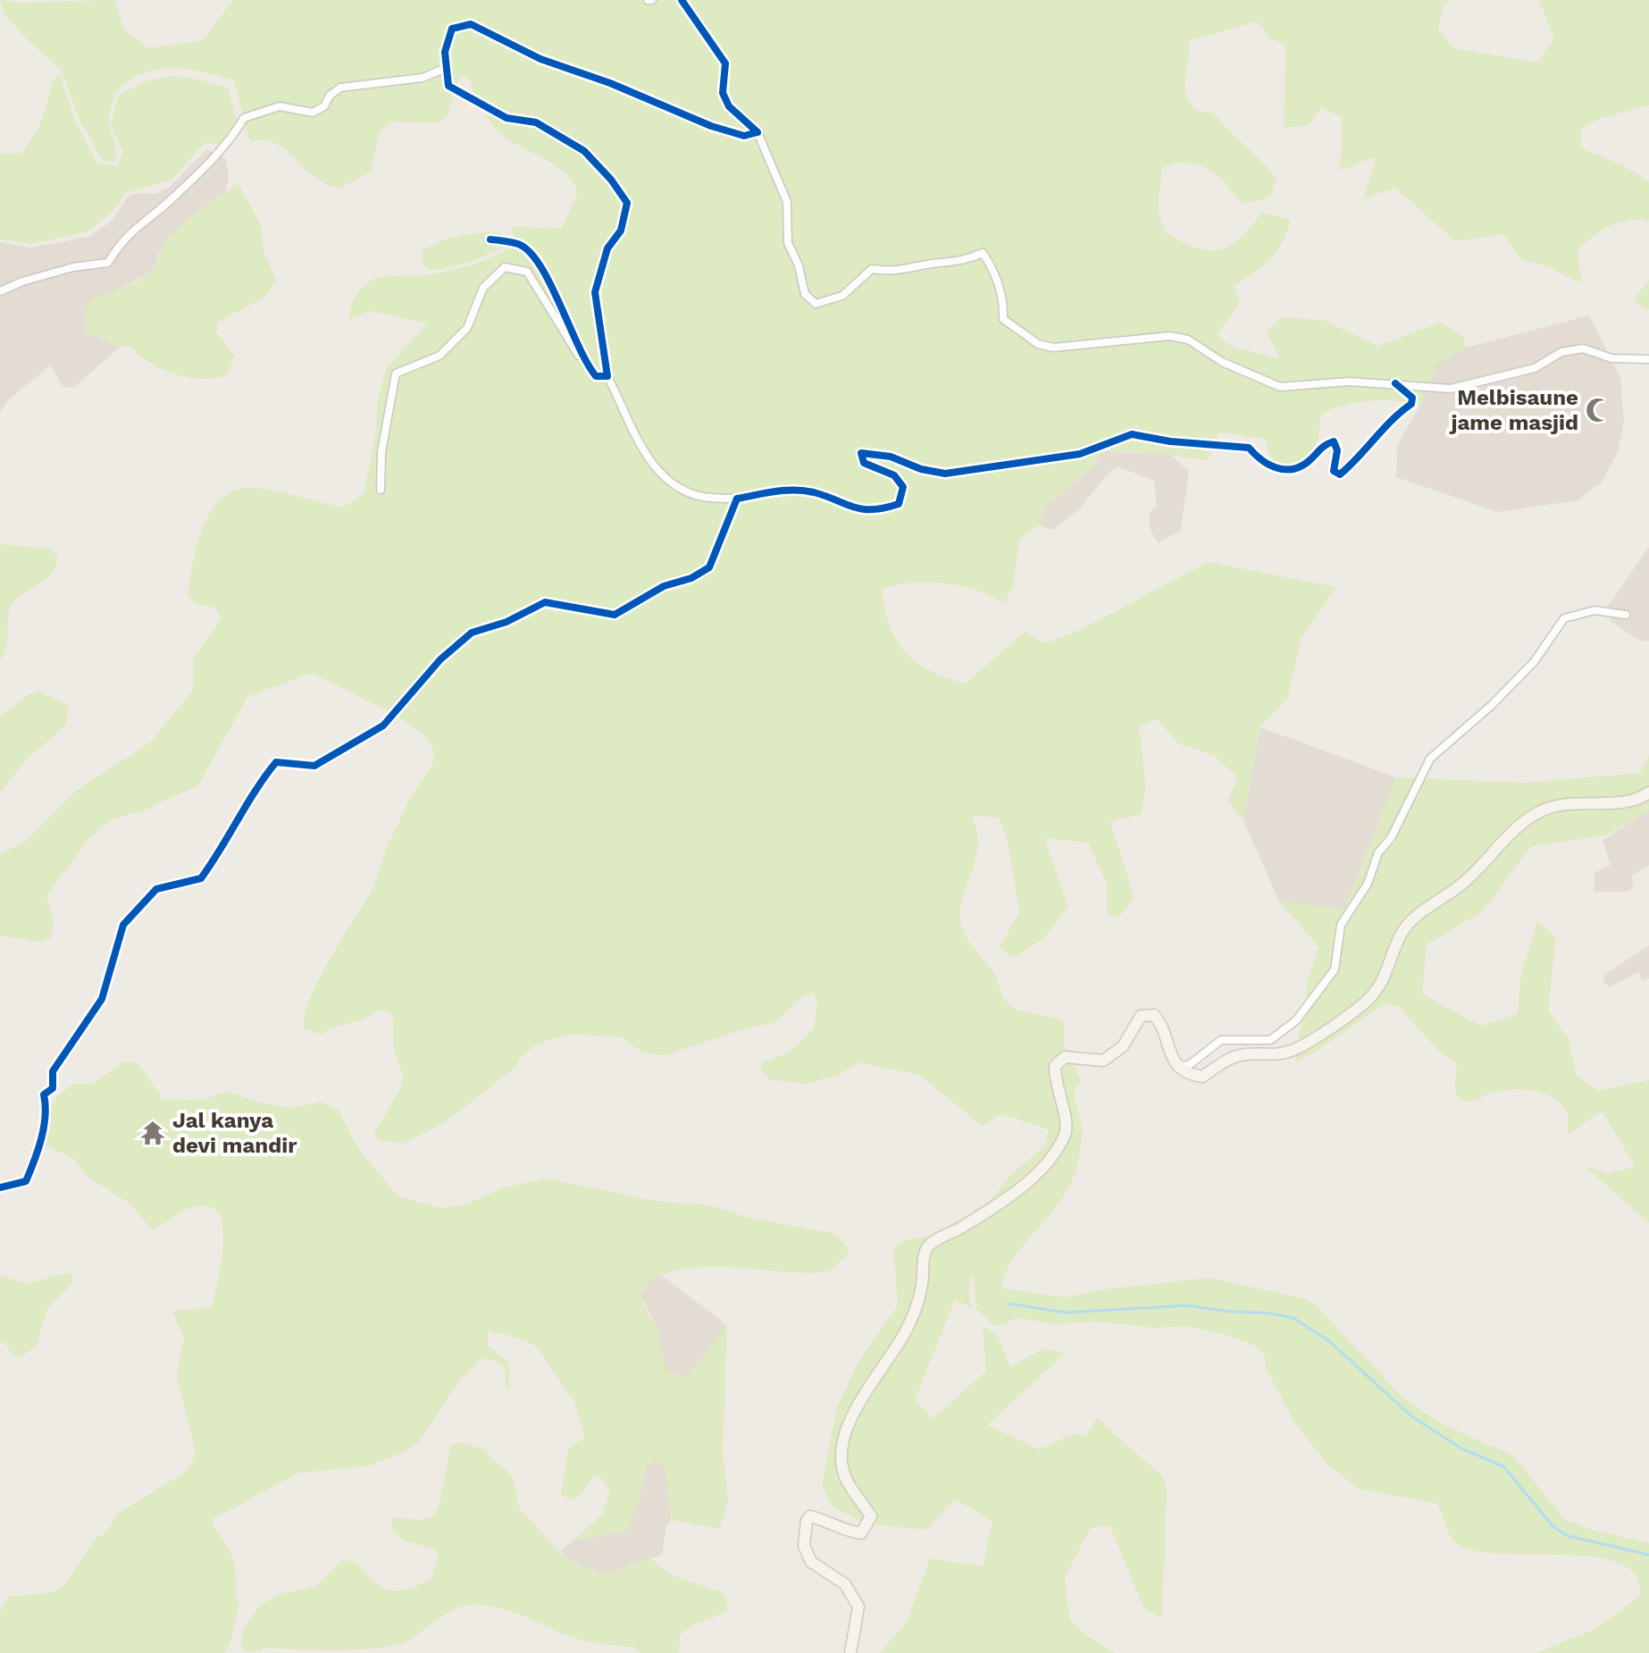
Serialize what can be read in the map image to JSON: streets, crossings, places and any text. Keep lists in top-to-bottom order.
{
  "places": {
    "mosque": ["Melbisaune jame masjid"],
    "temple": ["Jal kanya devi mandir"]
  }
}
